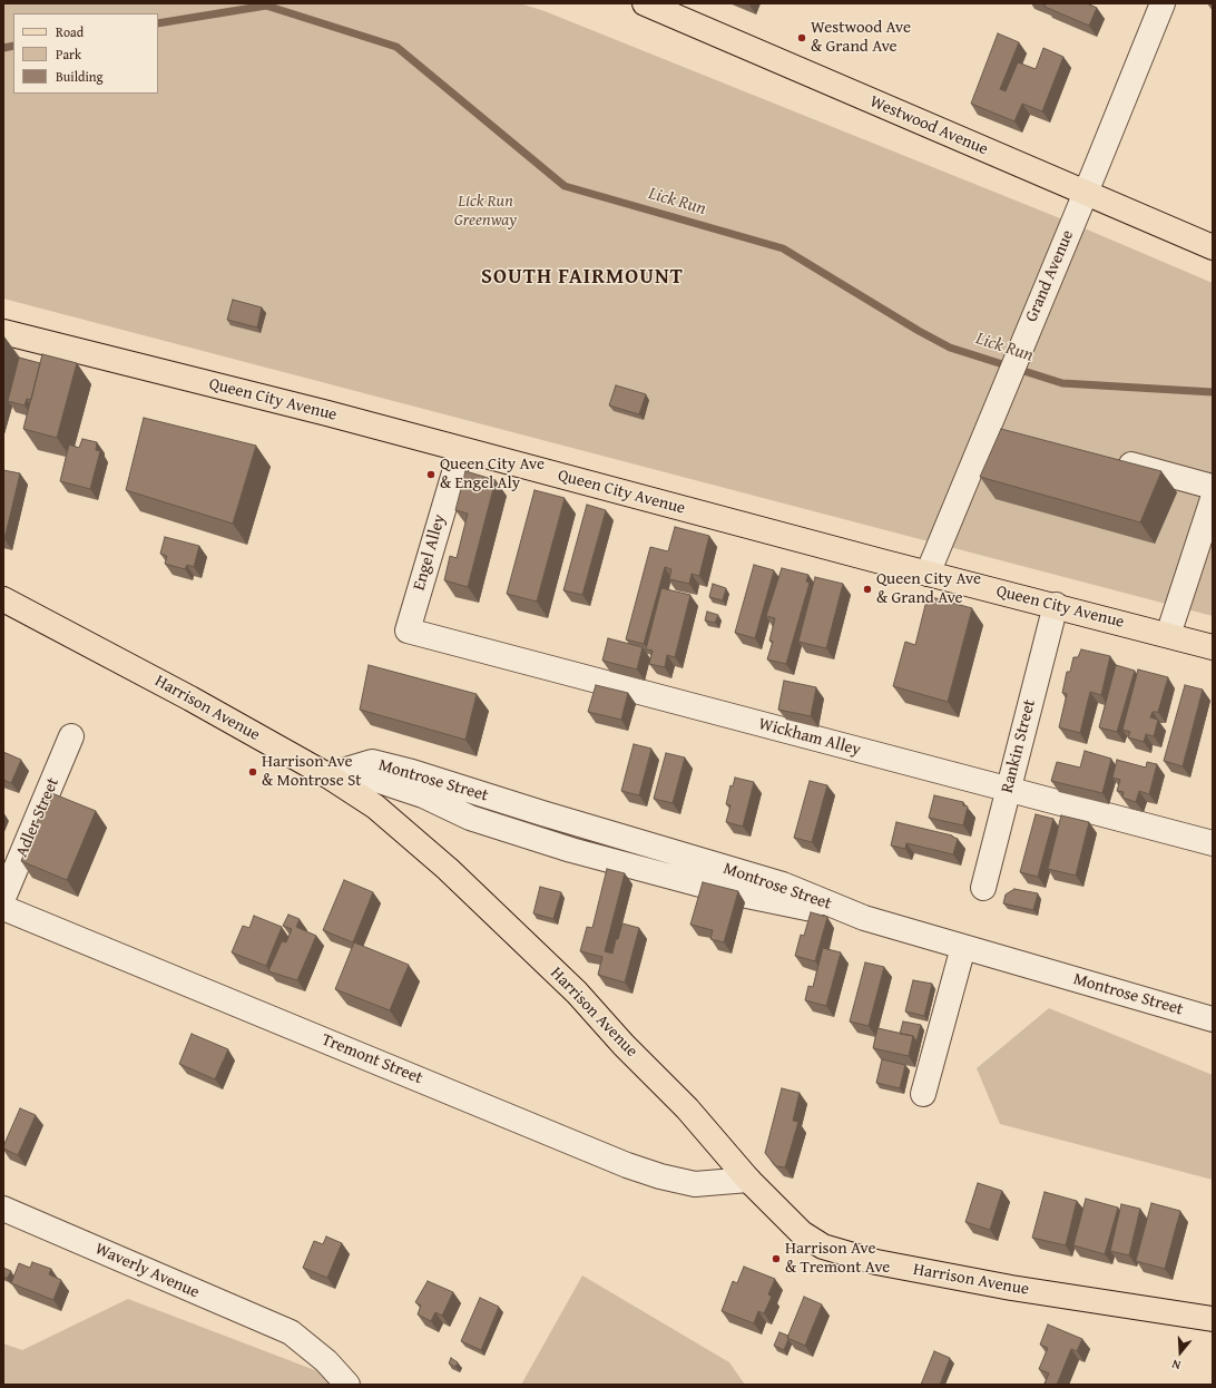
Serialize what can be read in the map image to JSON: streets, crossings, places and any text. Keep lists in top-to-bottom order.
{
  "streets": {
    "main road": ["Westwood Avenue", "Queen City Avenue", "Harrison Avenue"],
    "street": [
      "Grand Avenue",
      "Engel Alley",
      "Wickham Alley",
      "Rankin Street",
      "Montrose Street",
      "Adler Street",
      "Tremont Street",
      "Waverly Avenue"
    ]
  },
  "crossings": [
    ["Westwood Avenue", "Grand Avenue"],
    ["Grand Avenue", "Queen City Avenue"],
    ["Queen City Avenue", "Engel Alley"],
    ["Queen City Avenue", "Rankin Street"],
    ["Engel Alley", "Wickham Alley"],
    ["Harrison Avenue", "Montrose Street"],
    ["Harrison Avenue", "Tremont Street"],
    ["Wickham Alley", "Rankin Street"]
  ],
  "districts": ["SOUTH FAIRMOUNT"],
  "water": ["Lick Run"],
  "parks": ["Lick Run Greenway"],
  "places": [
    "Westwood Ave & Grand Ave",
    "Queen City Ave & Engel Aly",
    "Queen City Ave & Grand Ave",
    "Harrison Ave & Montrose St",
    "Harrison Ave & Tremont Ave"
  ],
  "legend": ["Road", "Park", "Building"],
  "north": "bottom"
}
